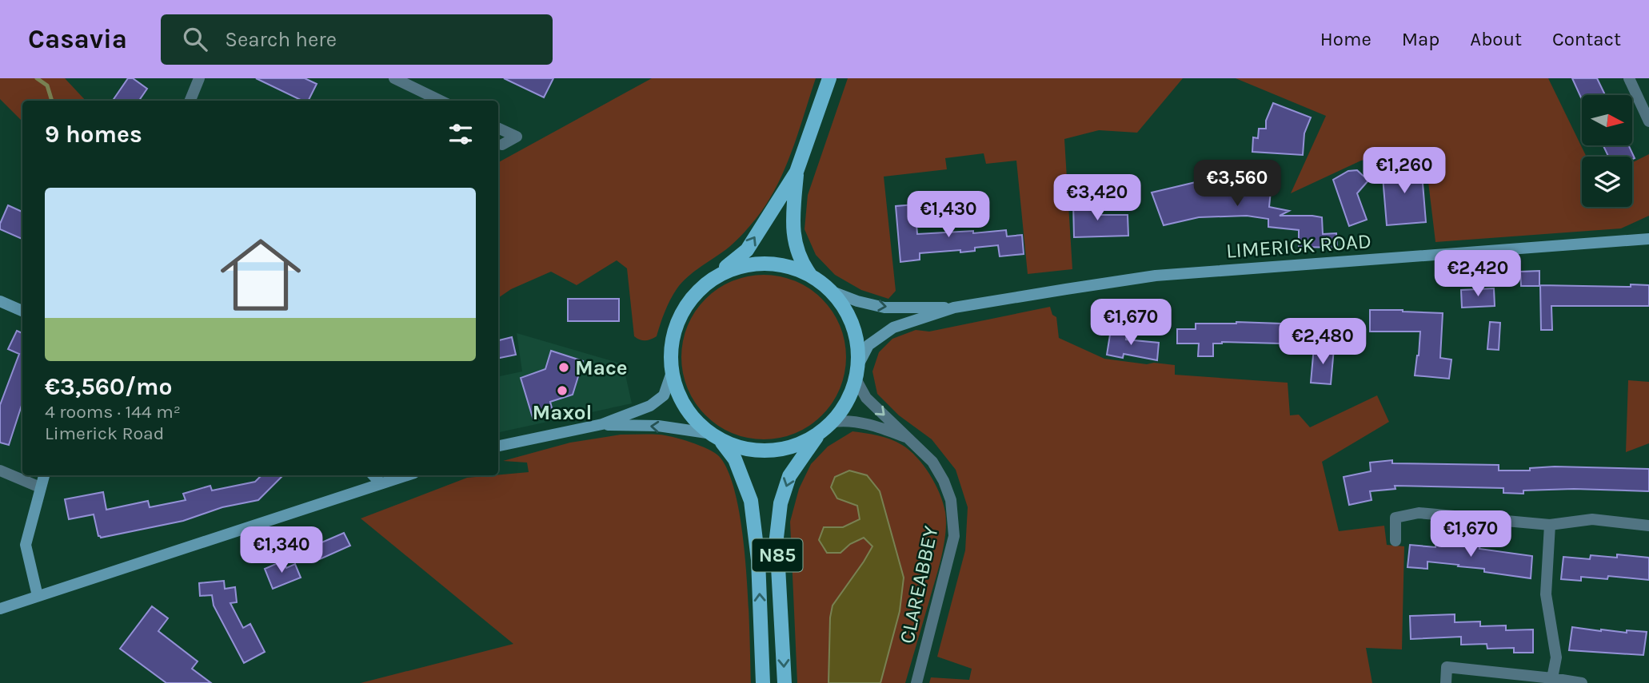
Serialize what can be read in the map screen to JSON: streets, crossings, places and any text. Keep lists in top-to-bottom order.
{
  "streets": {
    "main road": ["LIMERICK ROAD", "N85"],
    "street": ["CLAREABBEY"]
  },
  "crossings": [
    ["N85", "CLAREABBEY"]
  ],
  "places": ["Mace", "Maxol"],
  "north": "right",
  "page": {
    "header": "Casavia",
    "search": "Search here",
    "nav": [
      "Home",
      "Map",
      "About",
      "Contact"
    ],
    "heading": "9 homes",
    "price": [
      "€1,260",
      "€3,560",
      "€3,420",
      "€1,430",
      "€2,420",
      "€1,670",
      "€2,480",
      "€1,670",
      "€1,340"
    ],
    "list": [
      {
        "name": "€3,560/mo",
        "note": "4 rooms · 144 m² · Limerick Road"
      }
    ]
  }
}
